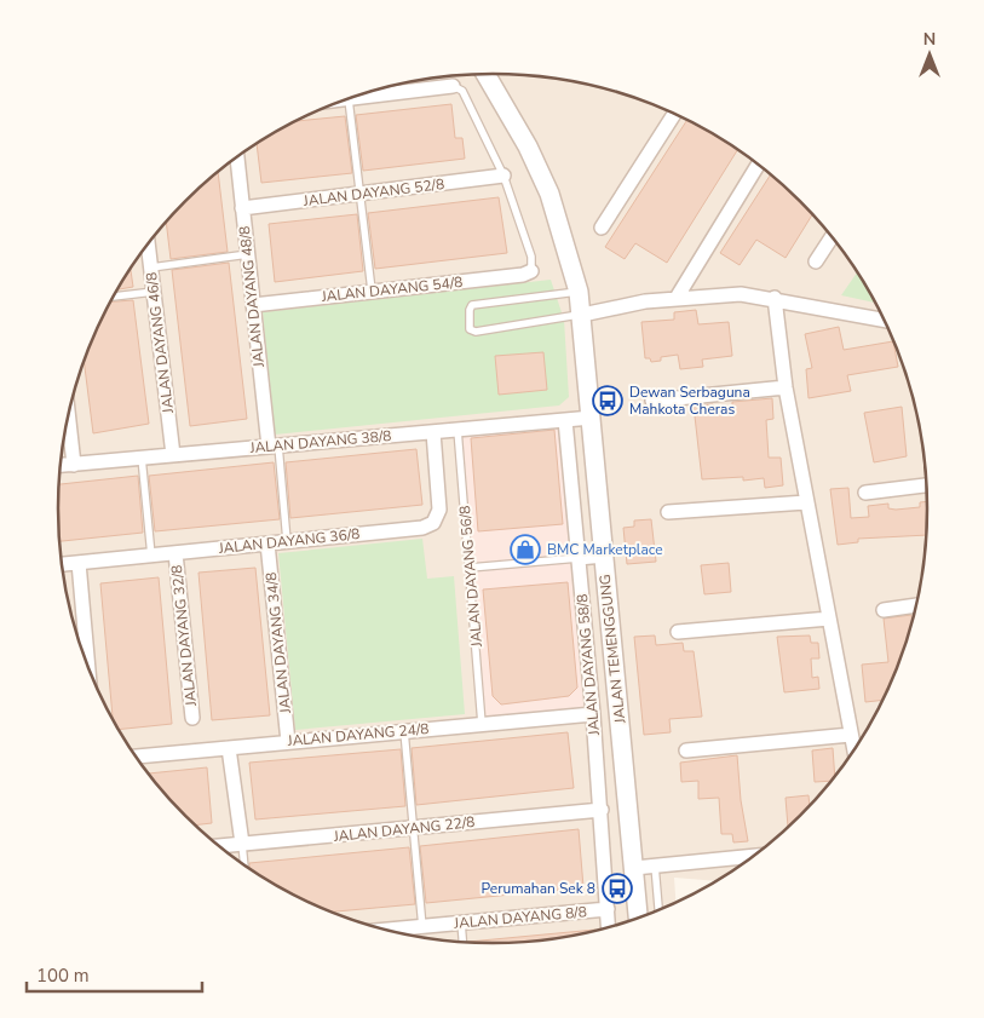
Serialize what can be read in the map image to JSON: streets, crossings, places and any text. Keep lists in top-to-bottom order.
{
  "streets": {
    "street": [
      "JALAN DAYANG 52/8",
      "JALAN DAYANG 54/8",
      "JALAN DAYANG 48/8",
      "JALAN DAYANG 46/8",
      "JALAN DAYANG 38/8",
      "JALAN DAYANG 36/8",
      "JALAN DAYANG 32/8",
      "JALAN DAYANG 34/8",
      "JALAN TEMENGGUNG",
      "JALAN DAYANG 58/8",
      "JALAN DAYANG 24/8",
      "JALAN DAYANG 22/8",
      "JALAN DAYANG 8/8"
    ],
    "lane": ["JALAN DAYANG 56/8"]
  },
  "crossings": [
    ["JALAN DAYANG 52/8", "JALAN DAYANG 48/8"],
    ["JALAN DAYANG 54/8", "JALAN DAYANG 48/8"],
    ["JALAN DAYANG 48/8", "JALAN DAYANG 38/8"],
    ["JALAN DAYANG 46/8", "JALAN DAYANG 38/8"],
    ["JALAN DAYANG 38/8", "JALAN DAYANG 36/8"],
    ["JALAN DAYANG 38/8", "JALAN DAYANG 56/8"],
    ["JALAN DAYANG 38/8", "JALAN TEMENGGUNG"],
    ["JALAN DAYANG 38/8", "JALAN DAYANG 58/8"],
    ["JALAN DAYANG 36/8", "JALAN DAYANG 32/8"],
    ["JALAN DAYANG 36/8", "JALAN DAYANG 34/8"],
    ["JALAN DAYANG 56/8", "JALAN DAYANG 24/8"],
    ["JALAN DAYANG 34/8", "JALAN DAYANG 24/8"],
    ["JALAN DAYANG 58/8", "JALAN DAYANG 24/8"],
    ["JALAN DAYANG 58/8", "JALAN DAYANG 22/8"],
    ["JALAN DAYANG 58/8", "JALAN DAYANG 8/8"]
  ],
  "places": {
    "bus stop": ["Dewan Serbaguna Mahkota Cheras", "Perumahan Sek 8"],
    "shop": ["BMC Marketplace"]
  },
  "scale_bar": "100 m",
  "north": "top"
}
